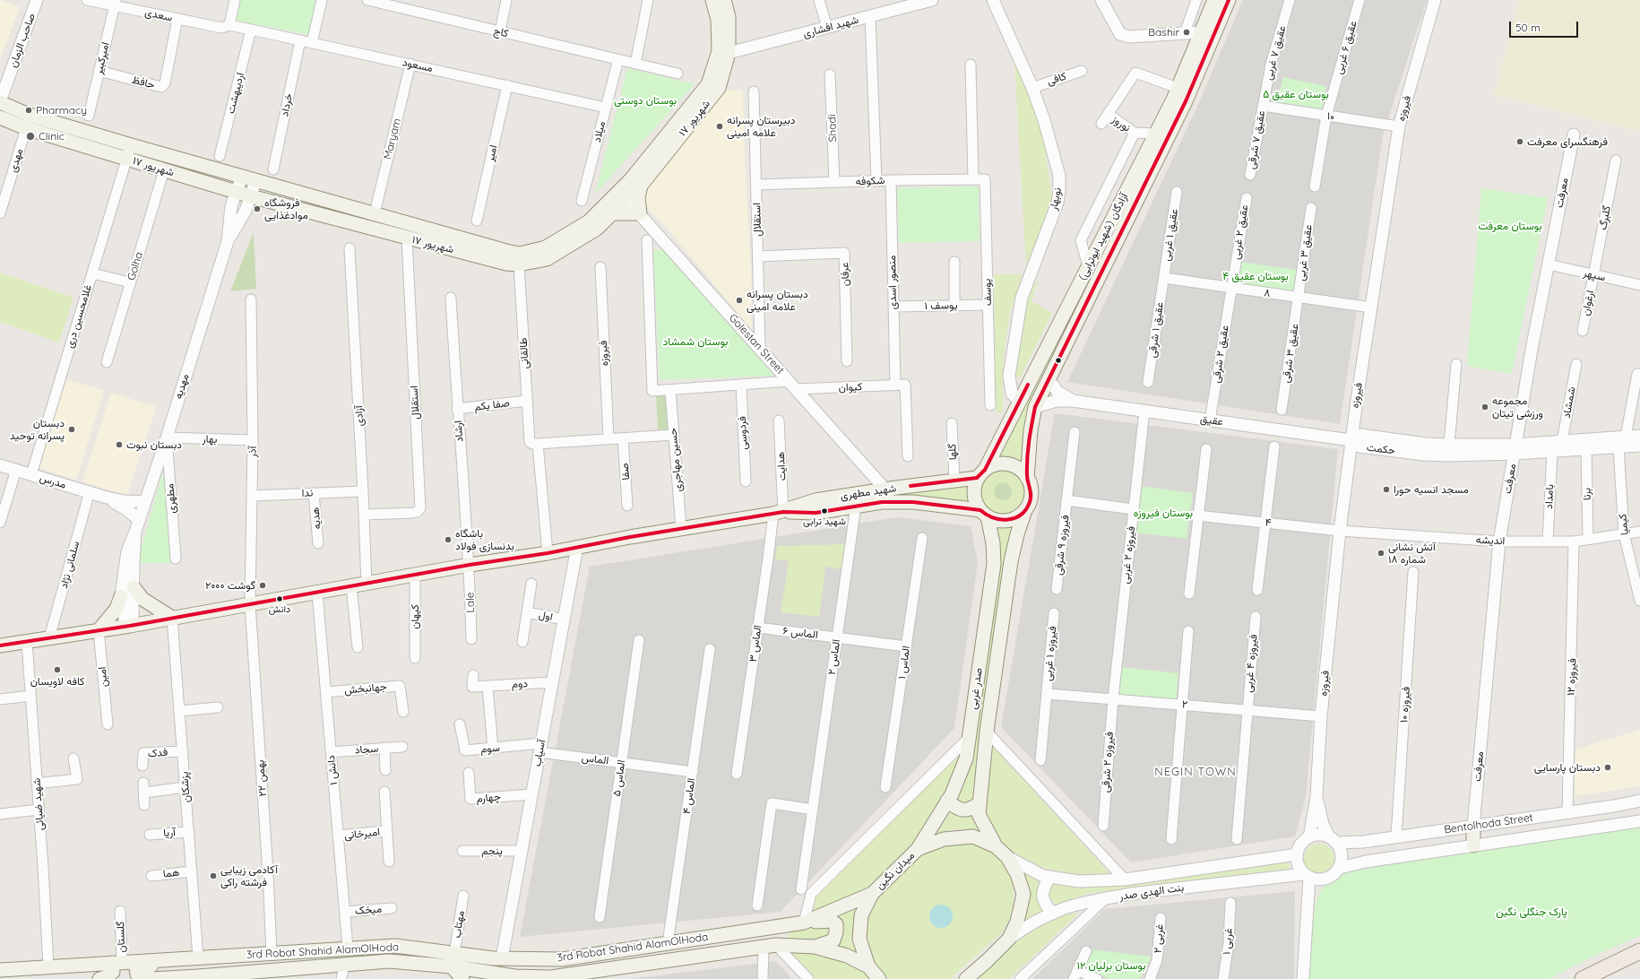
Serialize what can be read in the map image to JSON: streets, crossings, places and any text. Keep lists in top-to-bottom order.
{
  "streets": {
    "main road": [
      "۱۷ شهریور",
      "آزادگان (شهید ابوترابی)",
      "شهید مطهری",
      "صدر غربی",
      "میدان نگین",
      "3rd Robat Shahid AlamOlHoda"
    ],
    "street": [
      "سعدی",
      "شهید افشاری",
      "کاج",
      "صاحب الزمان",
      "عقیق ۶ غربی",
      "عقیق ۷ غربی",
      "امیرکبیر",
      "مسعود",
      "کافی",
      "حافظ",
      "اردیبهشت",
      "خرداد",
      "فیروزه",
      "۱۰",
      "نوروز",
      "Shadi",
      "میلاد",
      "Maryam",
      "عقیق ۷ شرقی",
      "امیر",
      "مهدی",
      "شکوفه",
      "معرفت",
      "نوبهار",
      "گلبرگ",
      "استقلال",
      "عقیق ۲ غربی",
      "عقیق ۱ غربی",
      "عقیق ۳ غربی",
      "Golha",
      "عرفان",
      "سپهر",
      "منصور اسدی",
      "یوسف",
      "۸",
      "ارغوان",
      "یوسف ۱",
      "غلامحسین دری",
      "عقیق ۱ شرقی",
      "Golestan Street",
      "طالقانی",
      "عقیق ۳ شرقی",
      "عقیق ۲ شرقی",
      "مهدیه",
      "کیوان",
      "شمشاد",
      "صفا یکم",
      "آزادی",
      "عقیق",
      "ارشاد",
      "فردوسی",
      "بهار",
      "حکمت",
      "آذر",
      "گلها",
      "حسین مهاجری",
      "هدایت",
      "صفا",
      "مدرس",
      "ندا",
      "برنا",
      "بامداد",
      "مطهری",
      "هدیه",
      "۴",
      "کیمیا",
      "اندیشه",
      "فیروزه ۹ شرقی",
      "فیروزه ۲ غربی",
      "سلمانی نژاد",
      "Lale",
      "اول",
      "کیهان",
      "الماس ۶",
      "الماس ۳",
      "فیروزه ۱ غربی",
      "الماس ۲",
      "الماس ۱",
      "فیروزه ۴ غربی",
      "امین",
      "فیروزه ۱۲",
      "دوم",
      "جهانبخش",
      "۲",
      "فیروزه ۱۰",
      "سوم",
      "سجاد",
      "فدک",
      "آسیاب",
      "الماس",
      "فیروزه ۲ شرقی",
      "دانش ۱",
      "۲۲ بهمن",
      "الماس ۵",
      "پزشکان",
      "الماس ۴",
      "چهارم",
      "شهید ضیائی",
      "Bentolhoda Street",
      "آریا",
      "امیرخانی",
      "پنجم",
      "هما",
      "بنت الهدی صدر",
      "میخک",
      "مهتاب",
      "گلستان",
      "۲ غربی",
      "۱ غربی"
    ]
  },
  "crossings": [
    ["سعدی", "امیرکبیر"],
    ["سعدی", "مسعود"],
    ["سعدی", "حافظ"],
    ["شهید افشاری", "۱۷ شهریور"],
    ["صاحب الزمان", "۱۷ شهریور"],
    ["عقیق ۶ غربی", "۱۰"],
    ["عقیق ۷ غربی", "۱۰"],
    ["عقیق ۷ غربی", "عقیق ۷ شرقی"],
    ["امیرکبیر", "حافظ"],
    ["مسعود", "اردیبهشت"],
    ["مسعود", "خرداد"],
    ["مسعود", "میلاد"],
    ["مسعود", "Maryam"],
    ["مسعود", "امیر"],
    ["کافی", "نوبهار"],
    ["فیروزه", "۱۰"],
    ["فیروزه", "۸"],
    ["فیروزه", "عقیق"],
    ["فیروزه", "حکمت"],
    ["فیروزه", "۴"],
    ["فیروزه", "اندیشه"],
    ["فیروزه", "۲"],
    ["۱۰", "عقیق ۷ شرقی"],
    ["۱۷ شهریور", "Maryam"],
    ["۱۷ شهریور", "مهدی"],
    ["۱۷ شهریور", "استقلال"],
    ["۱۷ شهریور", "Golha"],
    ["۱۷ شهریور", "غلامحسین دری"],
    ["۱۷ شهریور", "Golestan Street"],
    ["۱۷ شهریور", "طالقانی"],
    ["۱۷ شهریور", "مهدیه"],
    ["Shadi", "شکوفه"],
    ["شکوفه", "استقلال"],
    ["شکوفه", "منصور اسدی"],
    ["شکوفه", "یوسف"],
    ["معرفت", "سپهر"],
    ["معرفت", "حکمت"],
    ["معرفت", "اندیشه"],
    ["معرفت", "Bentolhoda Street"],
    ["نوبهار", "آزادگان (شهید ابوترابی)"],
    ["گلبرگ", "سپهر"],
    ["گلبرگ", "ارغوان"],
    ["استقلال", "عرفان"],
    ["استقلال", "Golestan Street"],
    ["استقلال", "آزادی"],
    ["عقیق ۲ غربی", "۸"],
    ["عقیق ۲ غربی", "عقیق ۲ شرقی"],
    ["عقیق ۱ غربی", "۸"],
    ["عقیق ۱ غربی", "عقیق ۱ شرقی"],
    ["آزادگان (شهید ابوترابی)", "شهید مطهری"],
    ["آزادگان (شهید ابوترابی)", "صدر غربی"],
    ["عقیق ۳ غربی", "۸"],
    ["عقیق ۳ غربی", "عقیق ۳ شرقی"],
    ["سپهر", "ارغوان"],
    ["منصور اسدی", "یوسف ۱"],
    ["منصور اسدی", "کیوان"],
    ["یوسف", "یوسف ۱"],
    ["۸", "عقیق ۱ شرقی"],
    ["۸", "عقیق ۳ شرقی"],
    ["۸", "عقیق ۲ شرقی"],
    ["غلامحسین دری", "مدرس"],
    ["Golestan Street", "کیوان"],
    ["Golestan Street", "شهید مطهری"],
    ["طالقانی", "صفا یکم"],
    ["عقیق ۲ شرقی", "عقیق"],
    ["مهدیه", "بهار"],
    ["مهدیه", "مطهری"],
    ["کیوان", "فردوسی"],
    ["کیوان", "حسین مهاجری"],
    ["شمشاد", "حکمت"],
    ["صفا یکم", "ارشاد"],
    ["آزادی", "ندا"],
    ["عقیق", "حکمت"],
    ["عقیق", "فیروزه ۲ غربی"],
    ["ارشاد", "Lale"],
    ["بهار", "آذر"],
    ["بهار", "مطهری"],
    ["حکمت", "برنا"],
    ["حکمت", "بامداد"],
    ["حکمت", "کیمیا"],
    ["آذر", "ندا"],
    ["آذر", "۲۲ بهمن"],
    ["گلها", "شهید مطهری"],
    ["هدایت", "شهید مطهری"],
    ["هدایت", "الماس ۳"],
    ["مدرس", "سلمانی نژاد"],
    ["شهید مطهری", "الماس ۳"],
    ["شهید مطهری", "صدر غربی"],
    ["ندا", "هدیه"],
    ["برنا", "اندیشه"],
    ["بامداد", "اندیشه"],
    ["۴", "اندیشه"],
    ["کیمیا", "اندیشه"],
    ["اندیشه", "فیروزه ۱۲"],
    ["فیروزه ۲ غربی", "۲"],
    ["فیروزه ۲ غربی", "فیروزه ۲ شرقی"],
    ["اول", "آسیاب"],
    ["الماس ۶", "الماس ۳"],
    ["الماس ۶", "الماس ۲"],
    ["الماس ۶", "الماس ۱"],
    ["فیروزه ۱ غربی", "۲"],
    ["فیروزه ۴ غربی", "۲"],
    ["فیروزه ۱۲", "Bentolhoda Street"],
    ["دوم", "آسیاب"],
    ["جهانبخش", "دانش ۱"],
    ["صدر غربی", "میدان نگین"],
    ["۲", "فیروزه ۲ شرقی"],
    ["فیروزه ۱۰", "Bentolhoda Street"],
    ["سوم", "آسیاب"],
    ["سوم", "الماس"],
    ["سجاد", "دانش ۱"],
    ["فدک", "پزشکان"],
    ["آسیاب", "الماس"],
    ["آسیاب", "چهارم"],
    ["آسیاب", "پنجم"],
    ["آسیاب", "3rd Robat Shahid AlamOlHoda"],
    ["الماس", "الماس ۵"],
    ["الماس", "الماس ۴"],
    ["دانش ۱", "امیرخانی"],
    ["دانش ۱", "میخک"],
    ["دانش ۱", "3rd Robat Shahid AlamOlHoda"],
    ["۲۲ بهمن", "3rd Robat Shahid AlamOlHoda"],
    ["پزشکان", "آریا"],
    ["پزشکان", "هما"],
    ["پزشکان", "3rd Robat Shahid AlamOlHoda"],
    ["الماس ۴", "3rd Robat Shahid AlamOlHoda"],
    ["شهید ضیائی", "3rd Robat Shahid AlamOlHoda"],
    ["Bentolhoda Street", "بنت الهدی صدر"],
    ["میدان نگین", "بنت الهدی صدر"],
    ["میدان نگین", "3rd Robat Shahid AlamOlHoda"],
    ["مهتاب", "3rd Robat Shahid AlamOlHoda"],
    ["گلستان", "3rd Robat Shahid AlamOlHoda"]
  ],
  "districts": ["NEGIN TOWN"],
  "parks": [
    "بوستان عقیق ۵",
    "بوستان دوستی",
    "بوستان معرفت",
    "بوستان عقیق ۴",
    "بوستان شمشاد",
    "بوستان فیروزه",
    "پارک جنگلی نگین",
    "بوستان برلیان ۱۲"
  ],
  "places": [
    "Bashir",
    "Pharmacy",
    "دبیرستان پسرانه علامه امینی",
    "Clinic",
    "فرهنگسرای معرفت",
    "فروشگاه موادغذایی",
    "دبستان پسرانه علامه امینی",
    "مجموعه ورزشی تیتان",
    "دبستان پسرانه توحید",
    "دبستان نبوت",
    "مسجد انسیه حورا",
    "شهید ترابی",
    "باشگاه بدنسازی فولاد",
    "آتش نشانی شماره ۱۸",
    "گوشت ۲۰۰۰",
    "دانش",
    "کافه لاویسان",
    "دبستان پارسایی",
    "آکادمی زیبایی فرشته راکی"
  ],
  "scale_bar": "50 m"
}
